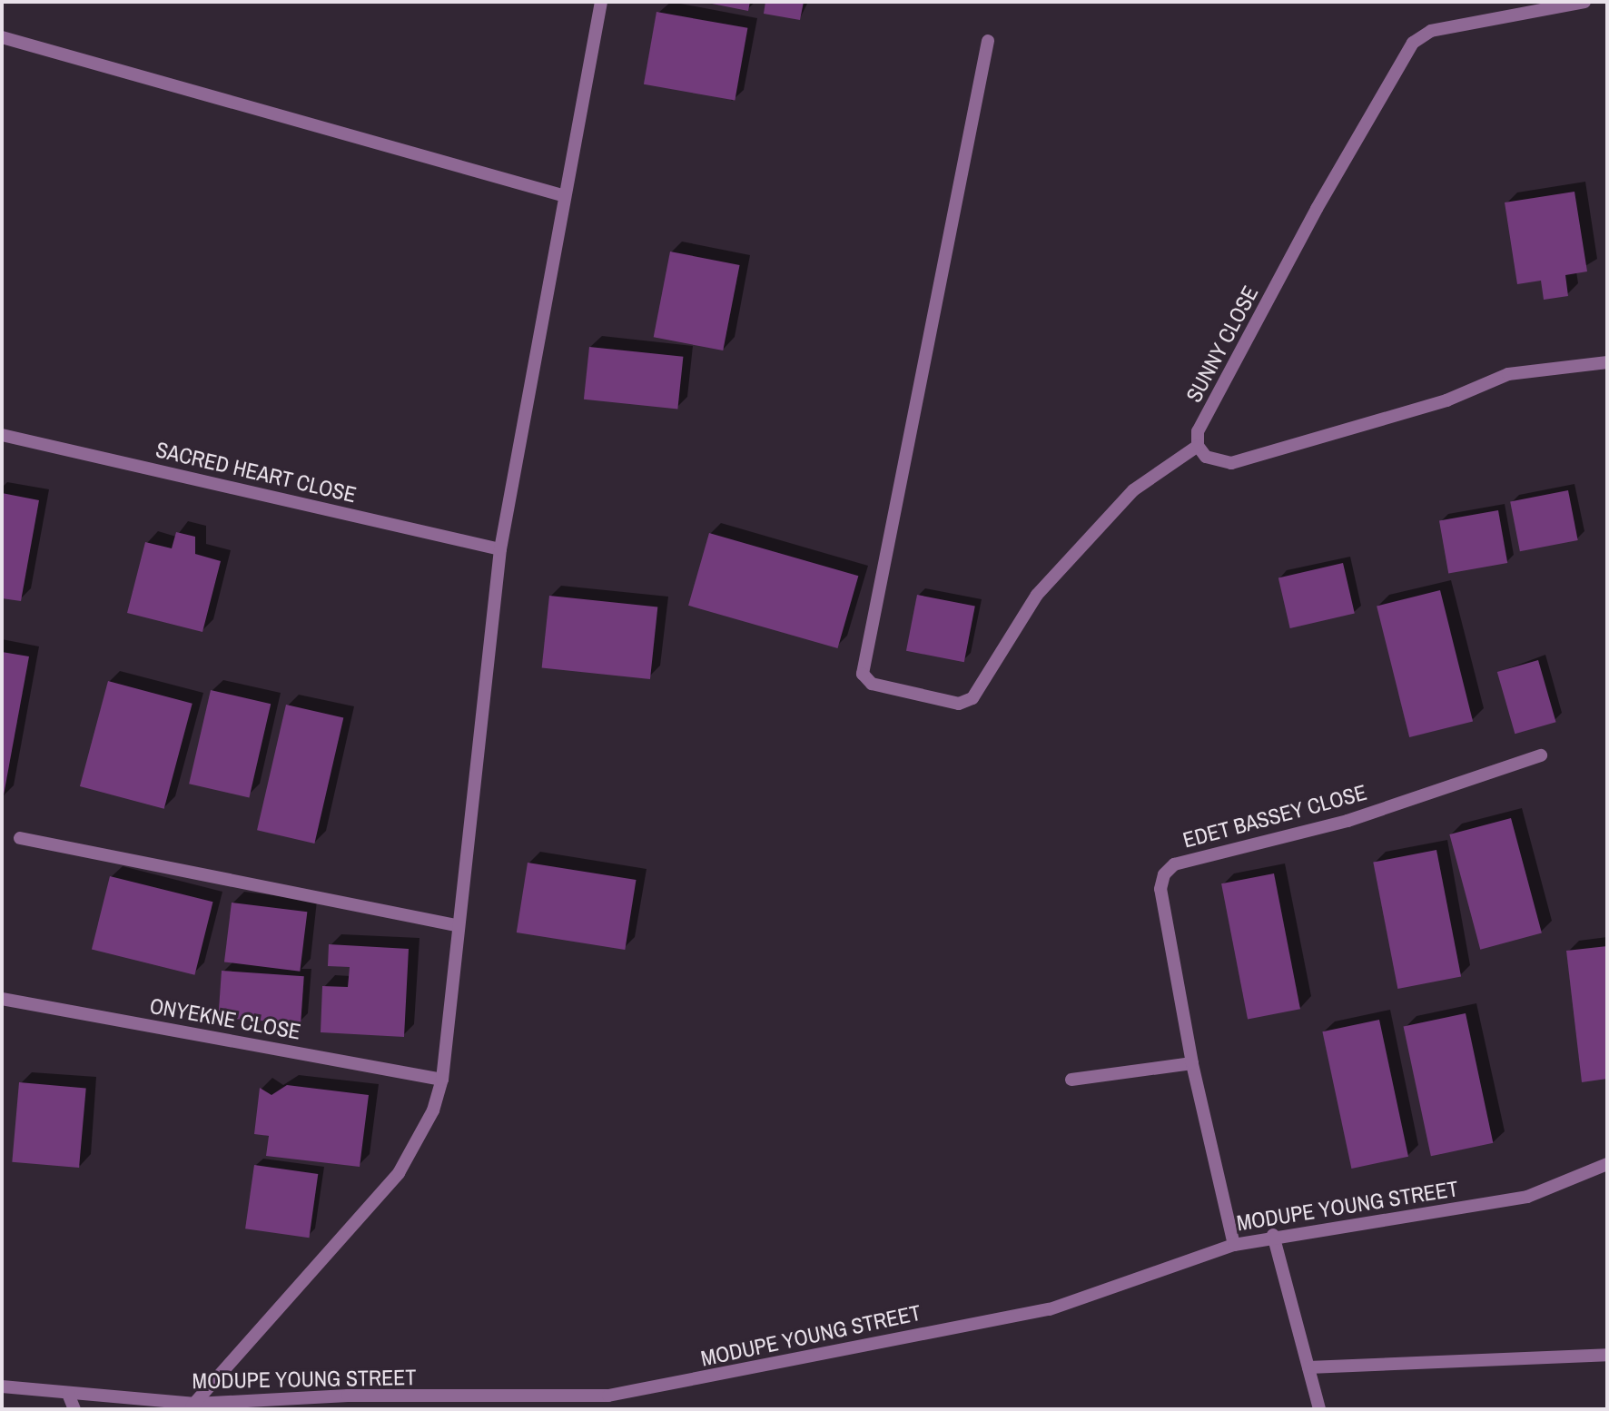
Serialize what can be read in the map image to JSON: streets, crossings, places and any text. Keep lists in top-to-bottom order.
{
  "streets": {
    "street": [
      "SUNNY CLOSE",
      "SACRED HEART CLOSE",
      "EDET BASSEY CLOSE",
      "ONYEKNE CLOSE",
      "MODUPE YOUNG STREET"
    ]
  },
  "crossings": [
    ["EDET BASSEY CLOSE", "MODUPE YOUNG STREET"]
  ]
}
